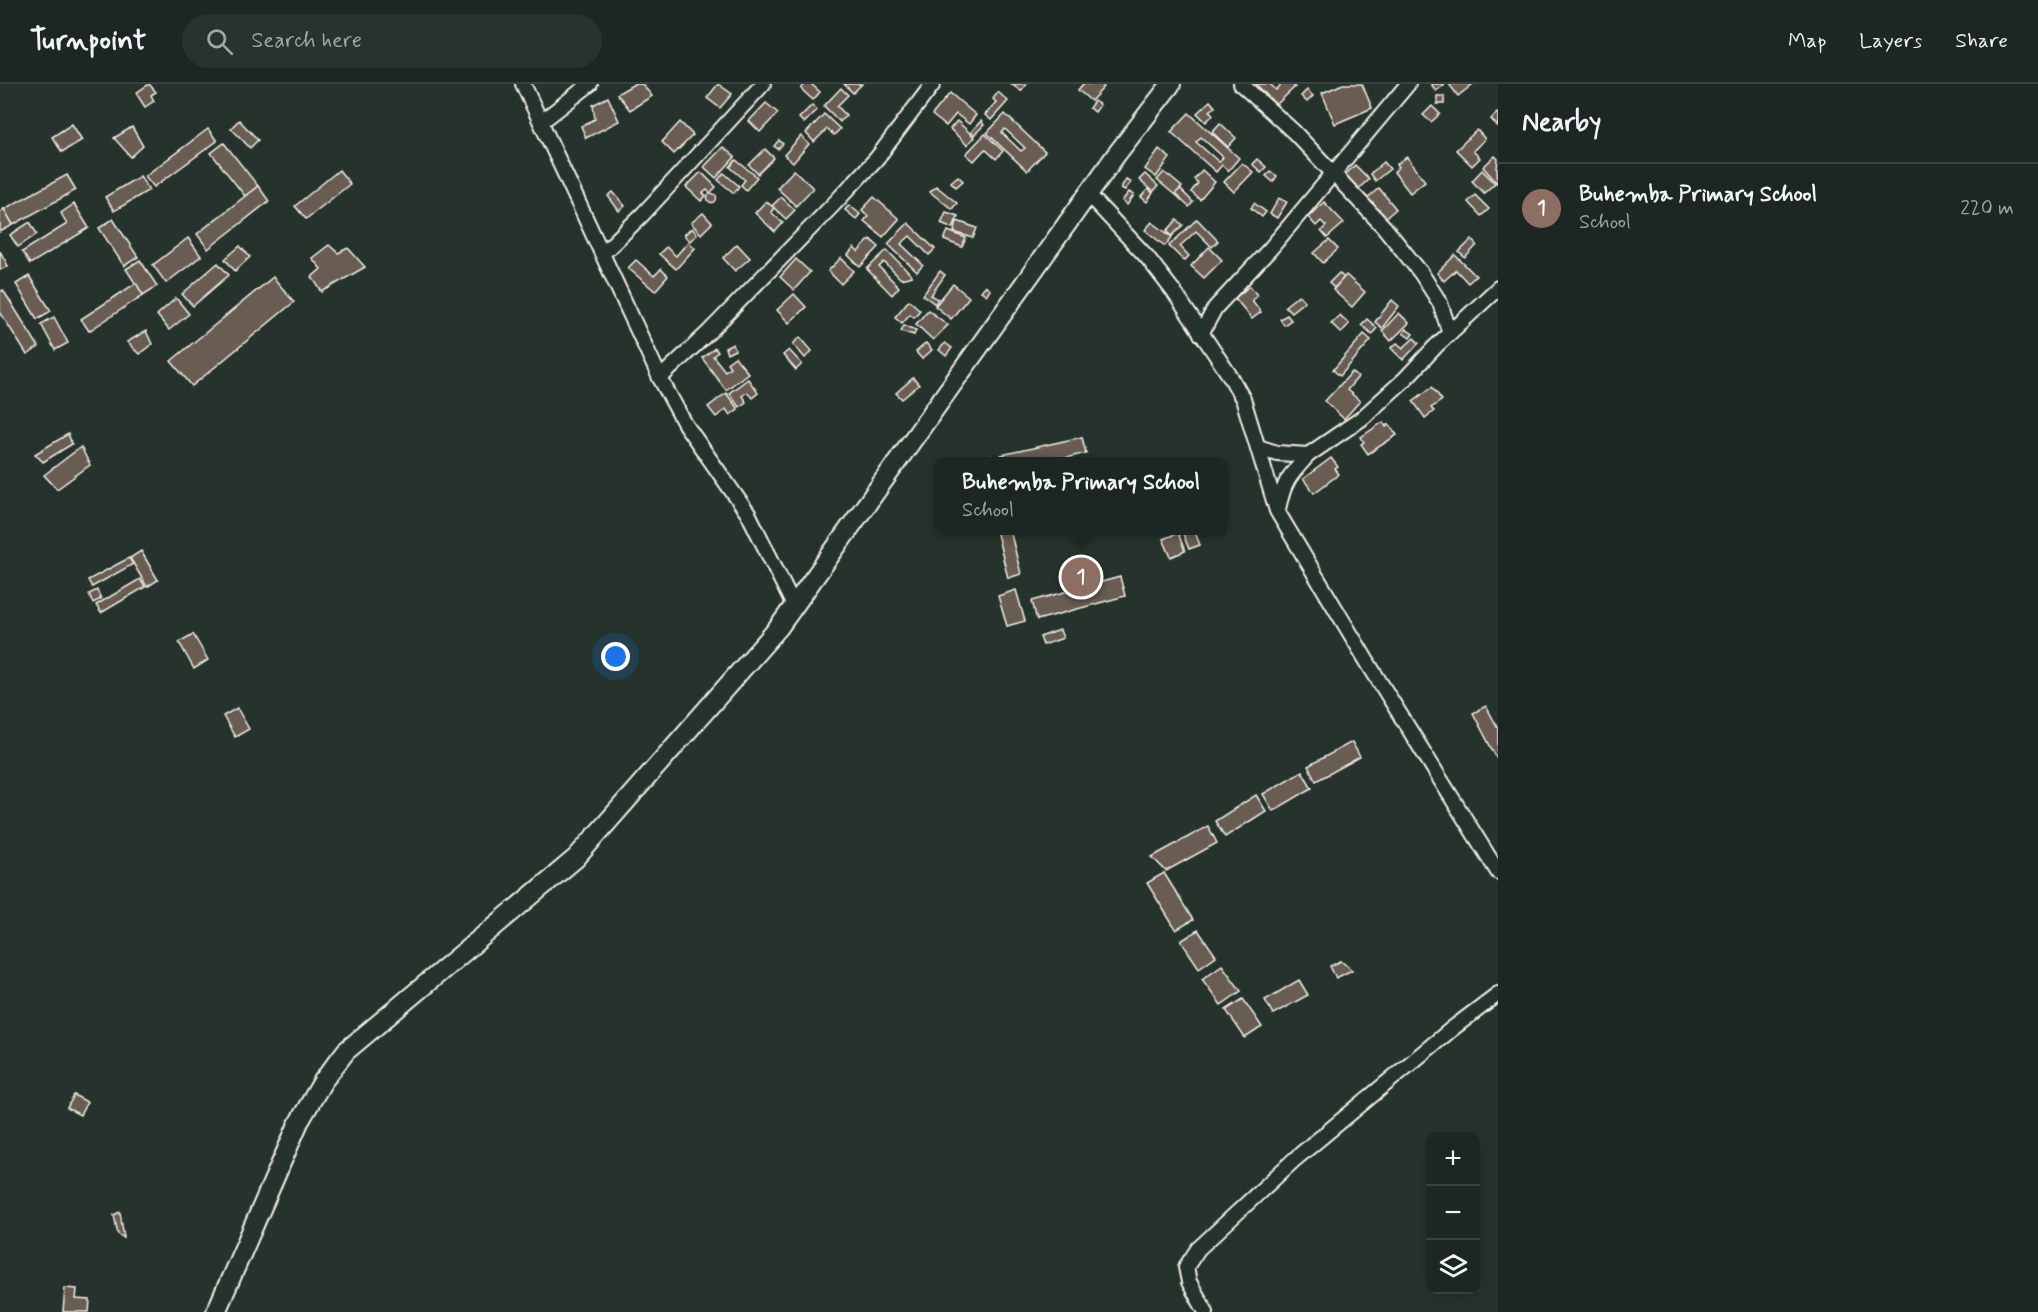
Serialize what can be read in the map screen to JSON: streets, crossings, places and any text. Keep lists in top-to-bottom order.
{
  "page": {
    "header": "Turnpoint",
    "search": "Search here",
    "nav": ["Map", "Layers", "Share"],
    "heading": "Nearby",
    "list": [
      {
        "mark": "1",
        "name": "Buhemba Primary School",
        "note": "School",
        "value": "220 m"
      }
    ],
    "popup": ["Buhemba Primary School", "School"],
    "pins": "1",
    "map_buttons": ["+", "−"]
  }
}
